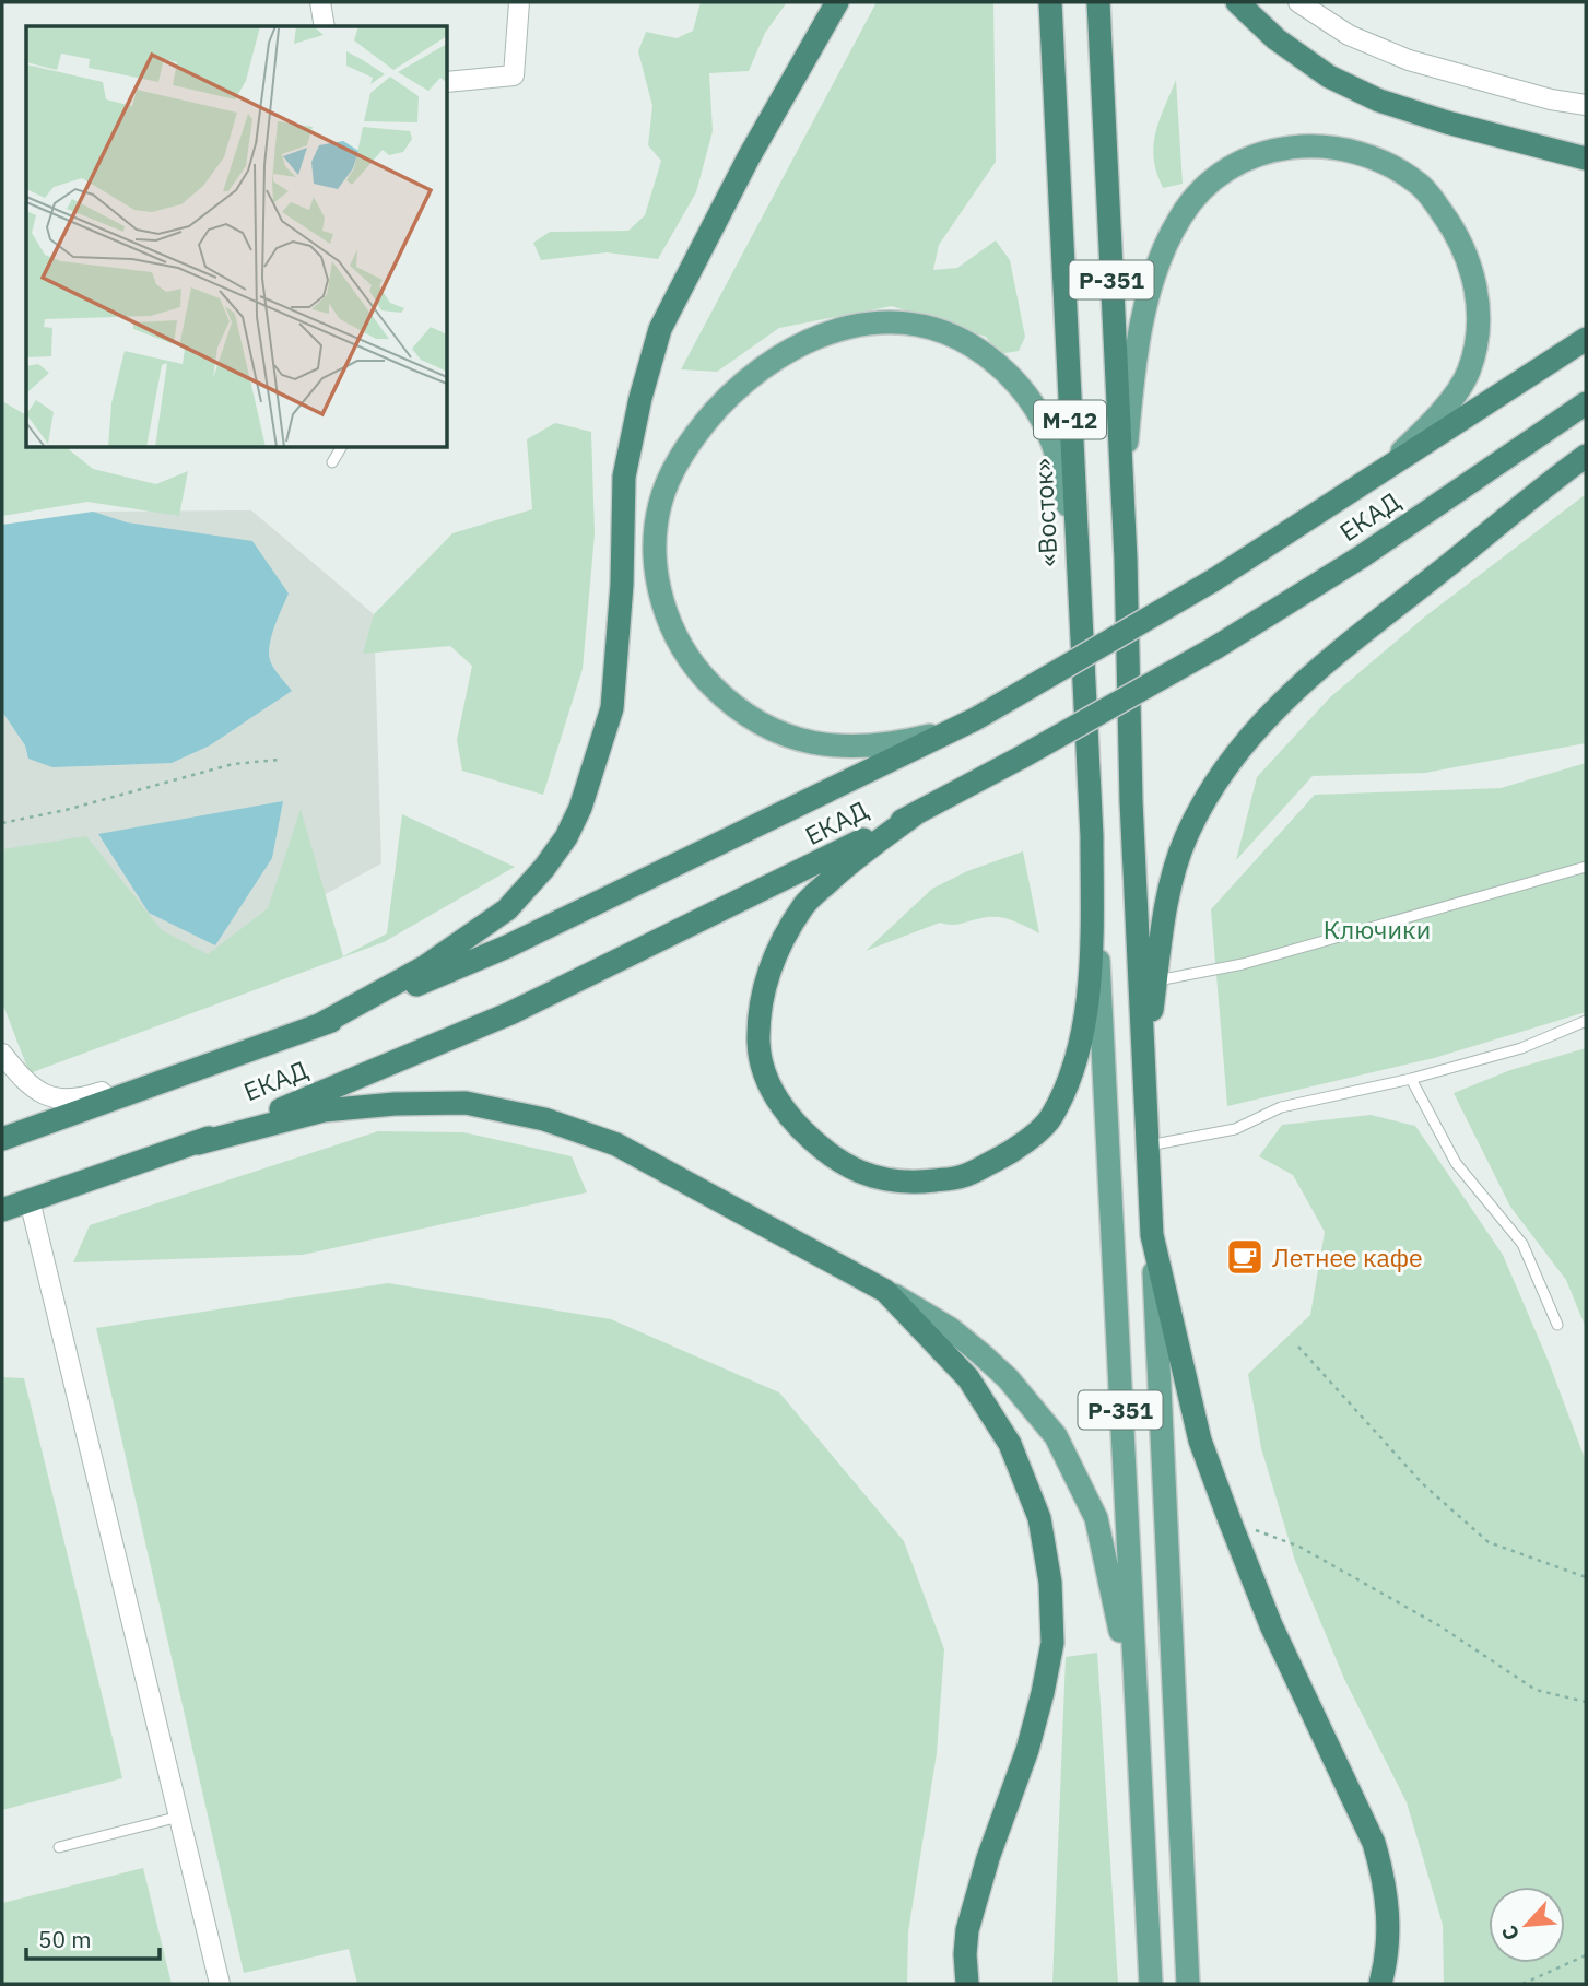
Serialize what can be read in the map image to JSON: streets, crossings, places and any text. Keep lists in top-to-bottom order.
{
  "streets": {
    "highway": [
      "Р-351",
      "М-12",
      "«Восток»",
      "ЕКАД"
    ]
  },
  "crossings": [
    ["Р-351", "«Восток»"],
    ["«Восток»", "ЕКАД"]
  ],
  "parks": ["Ключики"],
  "places": {
    "cafe": ["Летнее кафе"]
  },
  "scale_bar": "50 m",
  "north": "bottom left"
}
